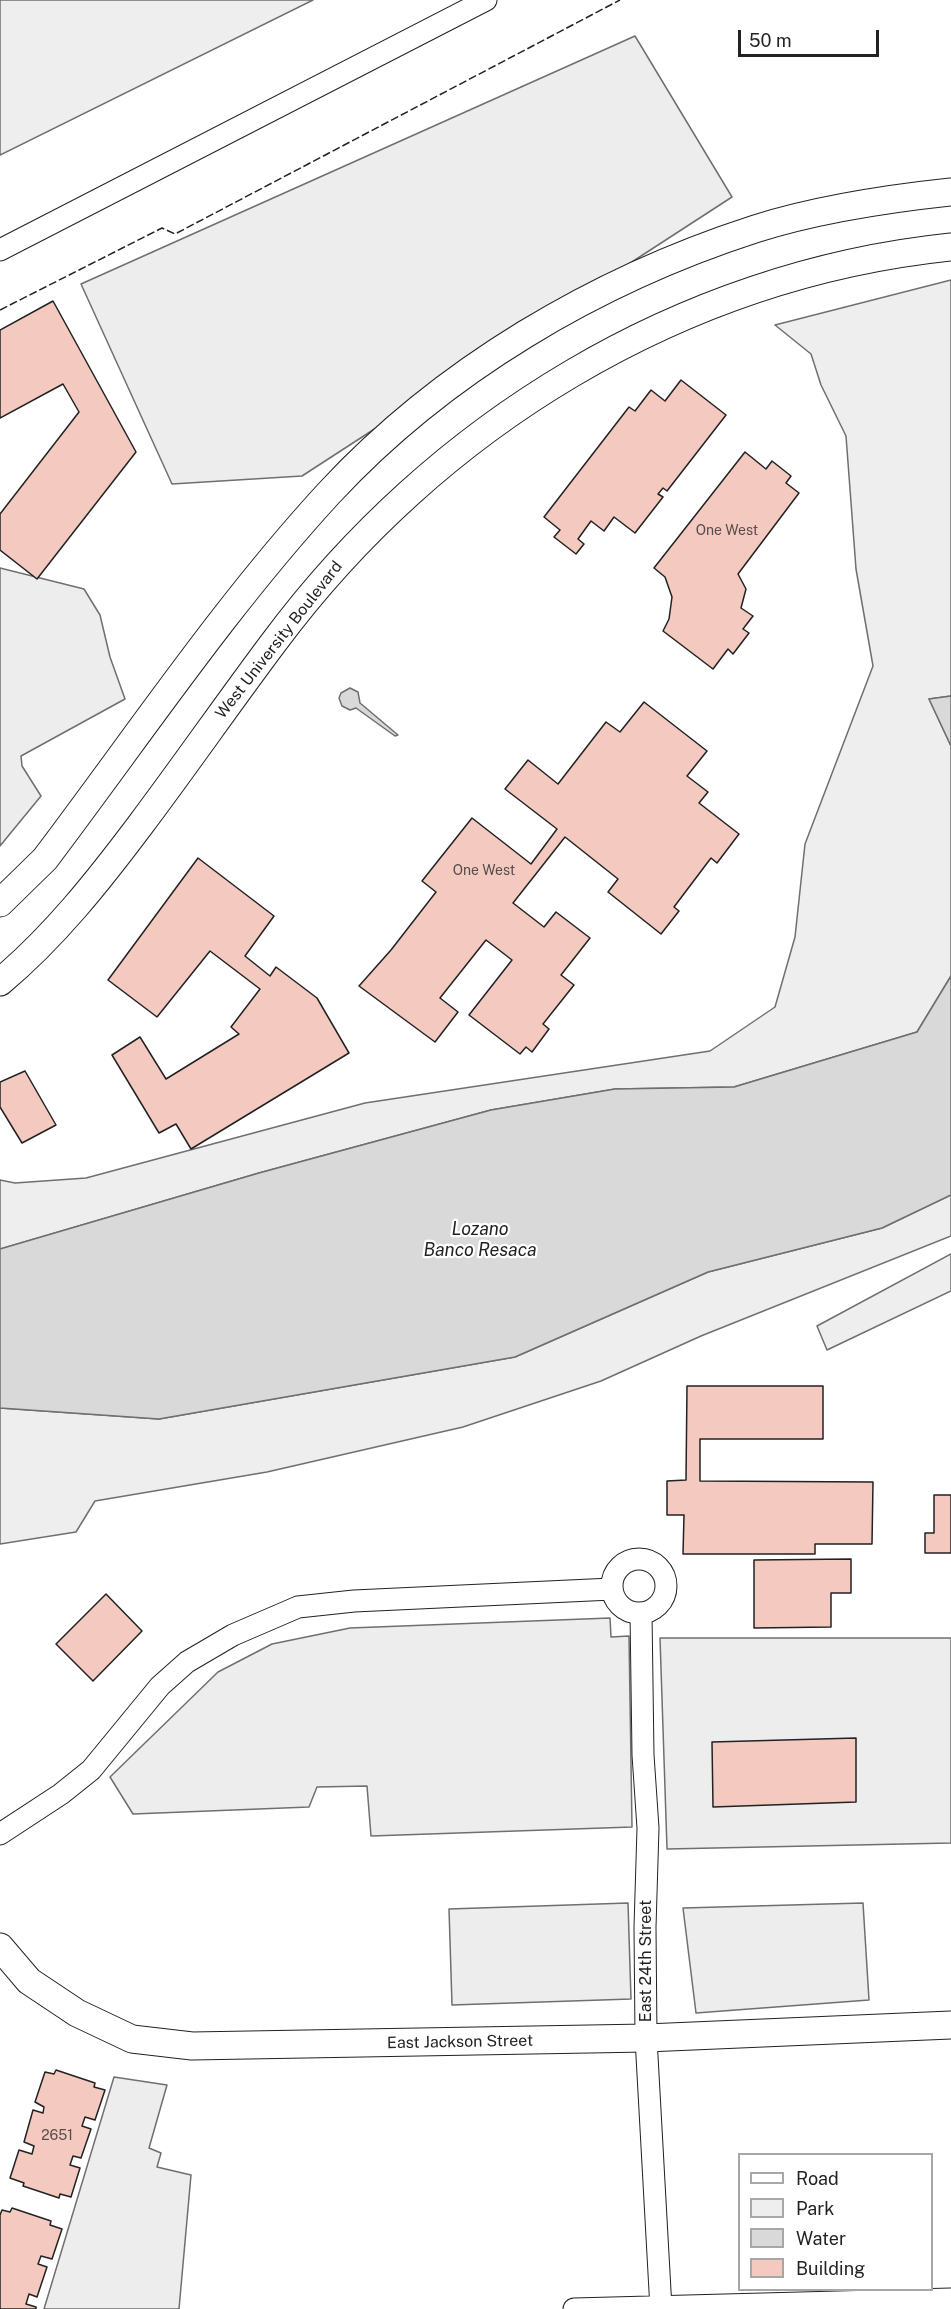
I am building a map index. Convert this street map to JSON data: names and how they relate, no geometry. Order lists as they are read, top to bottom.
{
  "streets": {
    "main road": ["West University Boulevard", "East Jackson Street"],
    "street": ["East 24th Street"]
  },
  "crossings": [
    ["East 24th Street", "East Jackson Street"]
  ],
  "water": ["Lozano Banco Resaca"],
  "house_numbers": ["One West", "One West", "2651"],
  "legend": [
    "Road",
    "Park",
    "Water",
    "Building"
  ],
  "scale_bar": "50 m"
}
